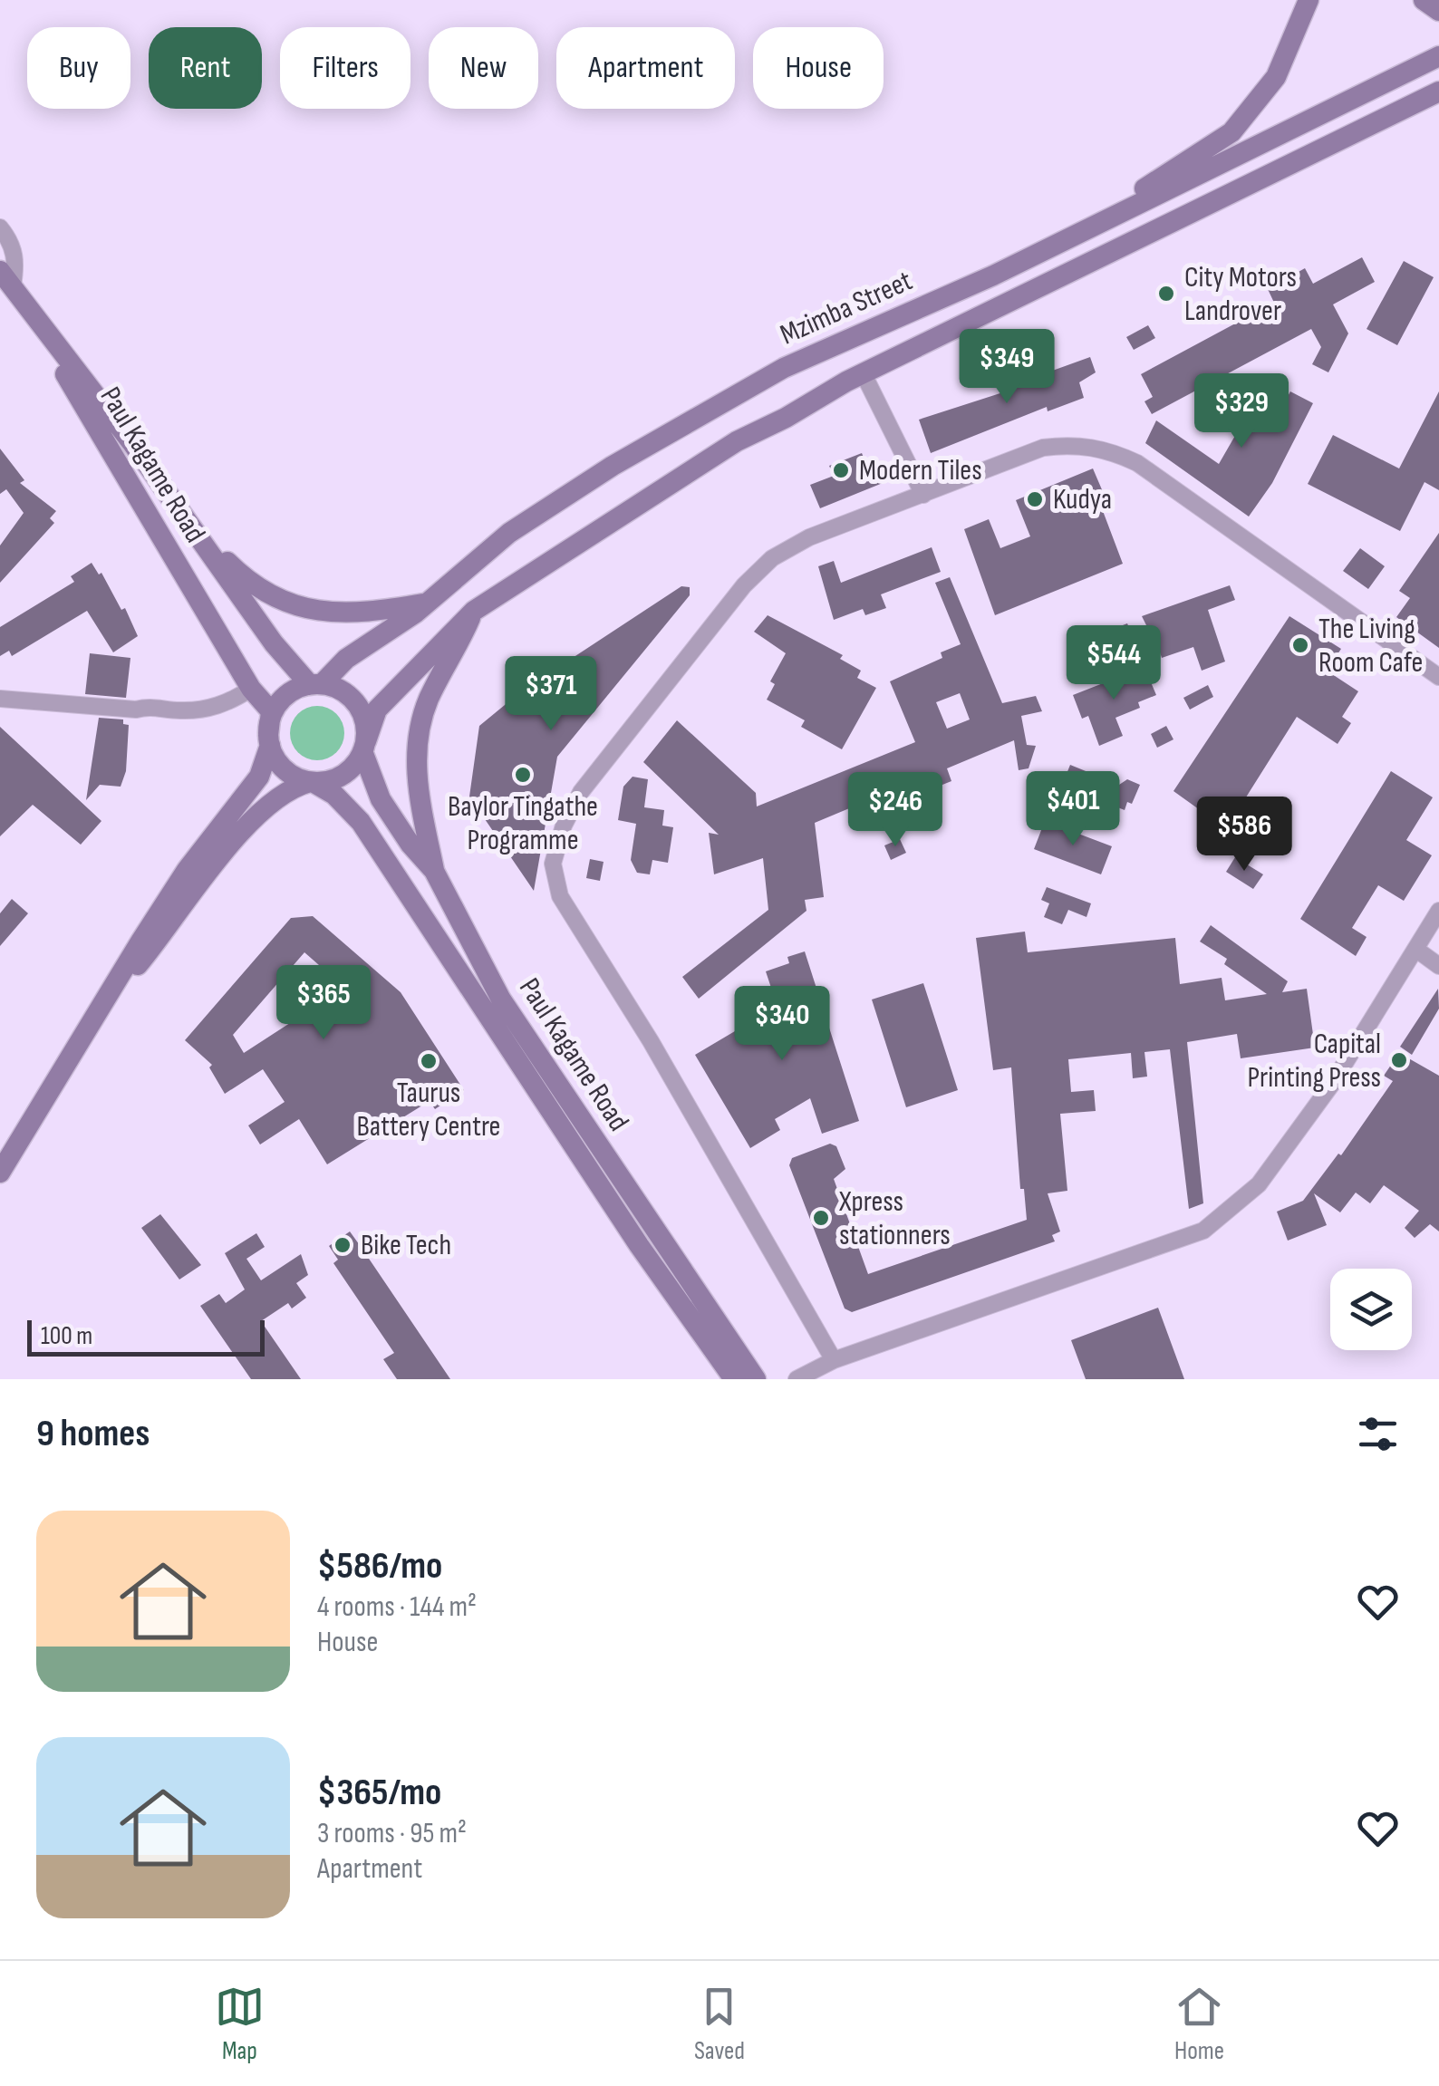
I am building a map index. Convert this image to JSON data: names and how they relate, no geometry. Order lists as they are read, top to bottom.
{
  "streets": {
    "main road": ["Mzimba Street", "Paul Kagame Road"]
  },
  "crossings": [
    ["Mzimba Street", "Paul Kagame Road"]
  ],
  "places": [
    "City Motors Landrover",
    "Modern Tiles",
    "Kudya",
    "The Living Room Cafe",
    "Baylor Tingathe Programme",
    "Capital Printing Press",
    "Taurus Battery Centre",
    "Xpress stationners",
    "Bike Tech"
  ],
  "scale_bar": "100 m",
  "page": {
    "chip": [
      "Buy",
      "Rent",
      "Filters",
      "New",
      "Apartment",
      "House"
    ],
    "price": [
      "$349",
      "$329",
      "$544",
      "$371",
      "$401",
      "$246",
      "$586",
      "$365",
      "$340"
    ],
    "scale": "100 m",
    "heading": "9 homes",
    "list": [
      {
        "name": "$586/mo",
        "note": "4 rooms · 144 m² · House"
      },
      {
        "name": "$365/mo",
        "note": "3 rooms · 95 m² · Apartment"
      }
    ],
    "tabs": ["Map", "Saved", "Home"]
  }
}
